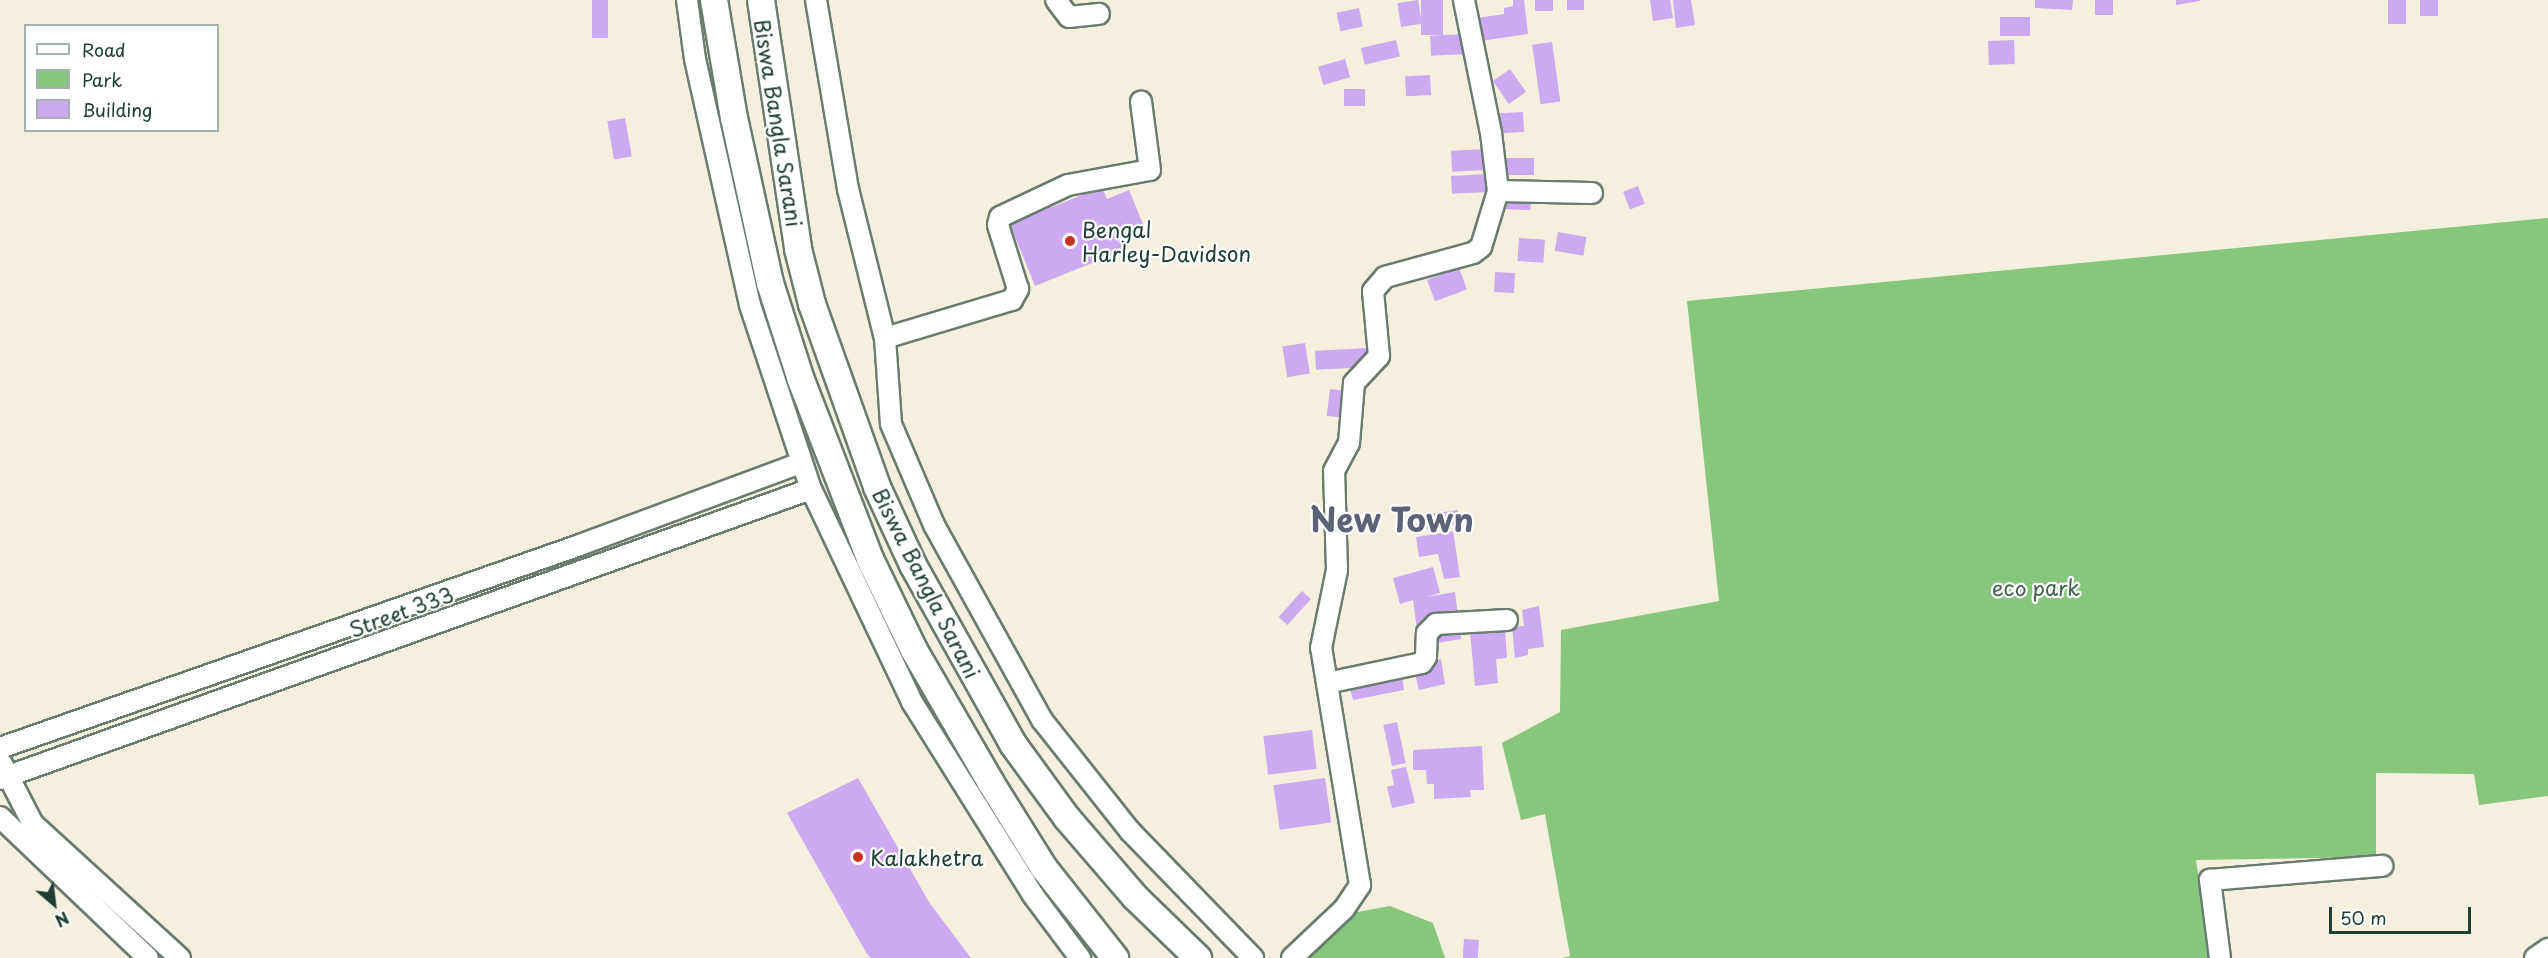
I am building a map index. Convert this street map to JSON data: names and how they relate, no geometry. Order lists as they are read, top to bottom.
{
  "streets": {
    "main road": ["Biswa Bangla Sarani"],
    "street": ["Street 333"]
  },
  "districts": ["New Town"],
  "parks": ["eco park"],
  "places": ["Bengal Harley-Davidson", "Kalakhetra"],
  "legend": ["Road", "Park", "Building"],
  "scale_bar": "50 m",
  "north": "bottom right"
}
